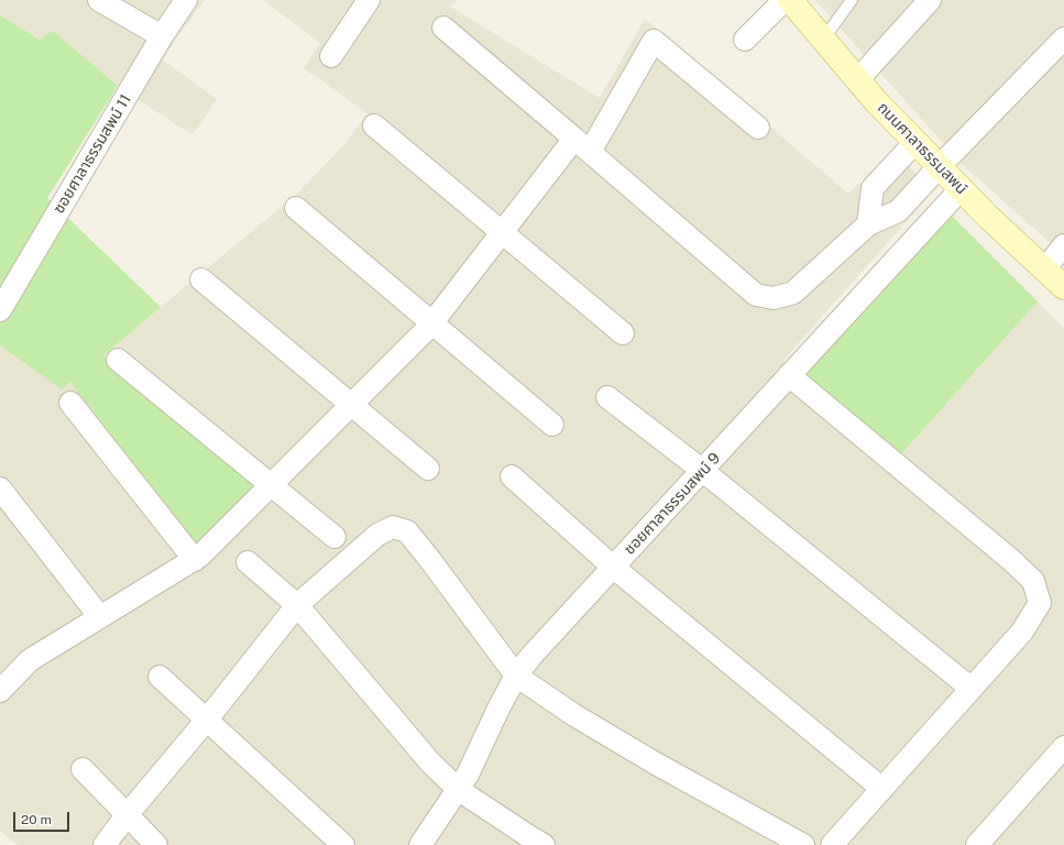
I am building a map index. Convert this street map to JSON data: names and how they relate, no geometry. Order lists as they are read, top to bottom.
{
  "streets": {
    "street": ["ถนนศาลาธรรมสพน์", "ซอยศาลาธรรมสพน์ 11", "ซอยศาลาธรรมสพน์ 9"]
  },
  "crossings": [
    ["ถนนศาลาธรรมสพน์", "ซอยศาลาธรรมสพน์ 9"]
  ],
  "scale_bar": "20 m"
}
